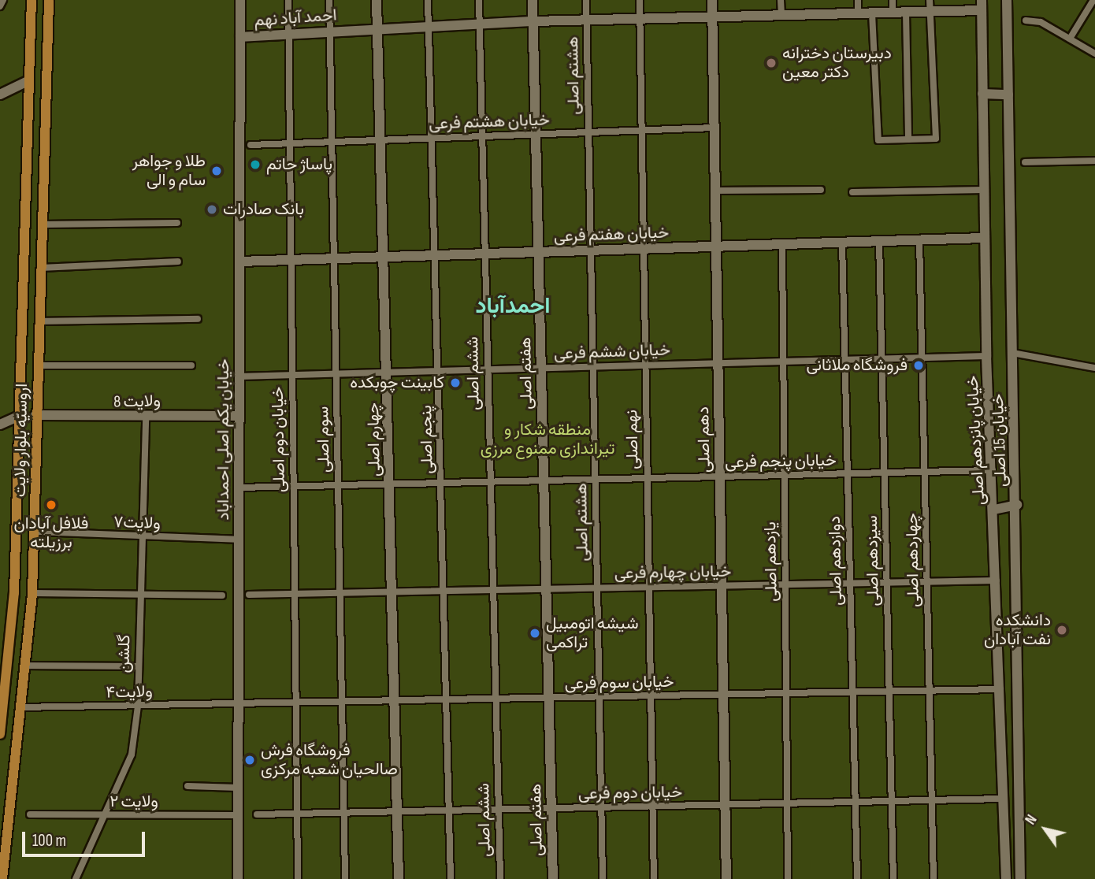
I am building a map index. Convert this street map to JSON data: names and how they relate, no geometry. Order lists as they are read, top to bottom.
{
  "streets": {
    "main road": ["اروسیّه بلوار ولایت"],
    "street": [
      "احمد آباد نهم",
      "هشتم اصلی",
      "خیابان هشتم فرعی",
      "خیابان هفتم فرعی",
      "خیابان ششم فرعی",
      "ششم اصلی",
      "هفتم اصلی",
      "ولایت 8",
      "خیابان یکم اصلی احمداباد",
      "خیابان دوم اصلی",
      "سوم اصلی",
      "چهارم اصلی",
      "پنجم اصلی",
      "نهم اصلی",
      "دهم اصلی",
      "خیابان پانزدهم اصلی",
      "خیابان 15 اصلی",
      "خیابان پنجم فرعی",
      "ولایت۷",
      "چهاردهم اصلی",
      "دوازدهم اصلی",
      "سیزدهم اصلی",
      "یازدهم اصلی",
      "خیابان چهارم فرعی",
      "گلشن",
      "خیابان سوم فرعی",
      "ولایت۴",
      "خیابان دوم فرعی",
      "ولایت ۲"
    ]
  },
  "crossings": [
    ["احمد آباد نهم", "هشتم اصلی"],
    ["احمد آباد نهم", "ششم اصلی"],
    ["احمد آباد نهم", "هفتم اصلی"],
    ["احمد آباد نهم", "خیابان یکم اصلی احمداباد"],
    ["احمد آباد نهم", "خیابان دوم اصلی"],
    ["احمد آباد نهم", "سوم اصلی"],
    ["احمد آباد نهم", "چهارم اصلی"],
    ["احمد آباد نهم", "پنجم اصلی"],
    ["احمد آباد نهم", "نهم اصلی"],
    ["احمد آباد نهم", "دهم اصلی"],
    ["احمد آباد نهم", "خیابان پانزدهم اصلی"],
    ["هشتم اصلی", "خیابان هشتم فرعی"],
    ["هشتم اصلی", "خیابان هفتم فرعی"],
    ["هشتم اصلی", "خیابان ششم فرعی"],
    ["هشتم اصلی", "خیابان پنجم فرعی"],
    ["هشتم اصلی", "خیابان چهارم فرعی"],
    ["هشتم اصلی", "خیابان سوم فرعی"],
    ["هشتم اصلی", "خیابان دوم فرعی"],
    ["خیابان هشتم فرعی", "ششم اصلی"],
    ["خیابان هشتم فرعی", "هفتم اصلی"],
    ["خیابان هشتم فرعی", "خیابان دوم اصلی"],
    ["خیابان هشتم فرعی", "سوم اصلی"],
    ["خیابان هشتم فرعی", "چهارم اصلی"],
    ["خیابان هشتم فرعی", "پنجم اصلی"],
    ["خیابان هشتم فرعی", "نهم اصلی"],
    ["خیابان هشتم فرعی", "دهم اصلی"],
    ["خیابان هفتم فرعی", "ششم اصلی"],
    ["خیابان هفتم فرعی", "هفتم اصلی"],
    ["خیابان هفتم فرعی", "خیابان یکم اصلی احمداباد"],
    ["خیابان هفتم فرعی", "خیابان دوم اصلی"],
    ["خیابان هفتم فرعی", "سوم اصلی"],
    ["خیابان هفتم فرعی", "چهارم اصلی"],
    ["خیابان هفتم فرعی", "پنجم اصلی"],
    ["خیابان هفتم فرعی", "نهم اصلی"],
    ["خیابان هفتم فرعی", "دهم اصلی"],
    ["خیابان هفتم فرعی", "خیابان پانزدهم اصلی"],
    ["خیابان هفتم فرعی", "چهاردهم اصلی"],
    ["خیابان هفتم فرعی", "دوازدهم اصلی"],
    ["خیابان هفتم فرعی", "سیزدهم اصلی"],
    ["خیابان هفتم فرعی", "یازدهم اصلی"],
    ["خیابان ششم فرعی", "ششم اصلی"],
    ["خیابان ششم فرعی", "هفتم اصلی"],
    ["خیابان ششم فرعی", "خیابان یکم اصلی احمداباد"],
    ["خیابان ششم فرعی", "خیابان دوم اصلی"],
    ["خیابان ششم فرعی", "سوم اصلی"],
    ["خیابان ششم فرعی", "چهارم اصلی"],
    ["خیابان ششم فرعی", "پنجم اصلی"],
    ["خیابان ششم فرعی", "نهم اصلی"],
    ["خیابان ششم فرعی", "دهم اصلی"],
    ["خیابان ششم فرعی", "خیابان پانزدهم اصلی"],
    ["خیابان ششم فرعی", "چهاردهم اصلی"],
    ["خیابان ششم فرعی", "دوازدهم اصلی"],
    ["خیابان ششم فرعی", "سیزدهم اصلی"],
    ["خیابان ششم فرعی", "یازدهم اصلی"],
    ["ششم اصلی", "خیابان پنجم فرعی"],
    ["ششم اصلی", "خیابان چهارم فرعی"],
    ["ششم اصلی", "خیابان سوم فرعی"],
    ["ششم اصلی", "خیابان دوم فرعی"],
    ["هفتم اصلی", "خیابان پنجم فرعی"],
    ["هفتم اصلی", "خیابان چهارم فرعی"],
    ["هفتم اصلی", "خیابان سوم فرعی"],
    ["هفتم اصلی", "خیابان دوم فرعی"],
    ["ولایت 8", "خیابان یکم اصلی احمداباد"],
    ["ولایت 8", "اروسیّه بلوار ولایت"],
    ["ولایت 8", "گلشن"],
    ["خیابان یکم اصلی احمداباد", "خیابان پنجم فرعی"],
    ["خیابان یکم اصلی احمداباد", "ولایت۷"],
    ["خیابان یکم اصلی احمداباد", "خیابان سوم فرعی"],
    ["خیابان یکم اصلی احمداباد", "ولایت۴"],
    ["خیابان یکم اصلی احمداباد", "ولایت ۲"],
    ["خیابان دوم اصلی", "خیابان پنجم فرعی"],
    ["خیابان دوم اصلی", "خیابان چهارم فرعی"],
    ["خیابان دوم اصلی", "خیابان سوم فرعی"],
    ["خیابان دوم اصلی", "خیابان دوم فرعی"],
    ["سوم اصلی", "خیابان پنجم فرعی"],
    ["سوم اصلی", "خیابان چهارم فرعی"],
    ["سوم اصلی", "خیابان سوم فرعی"],
    ["سوم اصلی", "خیابان دوم فرعی"],
    ["چهارم اصلی", "خیابان پنجم فرعی"],
    ["چهارم اصلی", "خیابان چهارم فرعی"],
    ["چهارم اصلی", "خیابان سوم فرعی"],
    ["چهارم اصلی", "خیابان دوم فرعی"],
    ["پنجم اصلی", "خیابان پنجم فرعی"],
    ["پنجم اصلی", "خیابان چهارم فرعی"],
    ["پنجم اصلی", "خیابان سوم فرعی"],
    ["پنجم اصلی", "خیابان دوم فرعی"],
    ["نهم اصلی", "خیابان پنجم فرعی"],
    ["نهم اصلی", "خیابان چهارم فرعی"],
    ["نهم اصلی", "خیابان سوم فرعی"],
    ["نهم اصلی", "خیابان دوم فرعی"],
    ["دهم اصلی", "خیابان پنجم فرعی"],
    ["دهم اصلی", "خیابان چهارم فرعی"],
    ["دهم اصلی", "خیابان سوم فرعی"],
    ["دهم اصلی", "خیابان دوم فرعی"],
    ["اروسیّه بلوار ولایت", "ولایت۷"],
    ["اروسیّه بلوار ولایت", "ولایت۴"],
    ["خیابان پانزدهم اصلی", "خیابان پنجم فرعی"],
    ["خیابان پانزدهم اصلی", "خیابان چهارم فرعی"],
    ["خیابان پانزدهم اصلی", "خیابان سوم فرعی"],
    ["خیابان پانزدهم اصلی", "خیابان دوم فرعی"],
    ["خیابان پنجم فرعی", "چهاردهم اصلی"],
    ["خیابان پنجم فرعی", "دوازدهم اصلی"],
    ["خیابان پنجم فرعی", "سیزدهم اصلی"],
    ["خیابان پنجم فرعی", "یازدهم اصلی"],
    ["ولایت۷", "گلشن"],
    ["چهاردهم اصلی", "خیابان چهارم فرعی"],
    ["چهاردهم اصلی", "خیابان سوم فرعی"],
    ["چهاردهم اصلی", "خیابان دوم فرعی"],
    ["دوازدهم اصلی", "خیابان چهارم فرعی"],
    ["دوازدهم اصلی", "خیابان سوم فرعی"],
    ["دوازدهم اصلی", "خیابان دوم فرعی"],
    ["سیزدهم اصلی", "خیابان چهارم فرعی"],
    ["سیزدهم اصلی", "خیابان سوم فرعی"],
    ["سیزدهم اصلی", "خیابان دوم فرعی"],
    ["یازدهم اصلی", "خیابان چهارم فرعی"],
    ["یازدهم اصلی", "خیابان سوم فرعی"],
    ["یازدهم اصلی", "خیابان دوم فرعی"],
    ["گلشن", "ولایت۴"],
    ["گلشن", "ولایت ۲"],
    ["خیابان سوم فرعی", "ولایت۴"]
  ],
  "districts": ["احمدآباد"],
  "parks": ["منطقه شکار و تیراندازی ممنوع مرزی"],
  "places": [
    "دبیرستان دخترانه دکتر معین",
    "پاساژ حاتم",
    "طلا و جواهر سام و الی",
    "بانک صادرات",
    "فروشگاه ملاثانی",
    "كابينت چوبكده",
    "فلافل آبادان برزیلته",
    "دانشکده نفت آبادان",
    "شیشه اتومبیل تراکمی",
    "فروشگاه فرش صالحیان شعبه مرکزی"
  ],
  "scale_bar": "100 m",
  "north": "top left"
}
